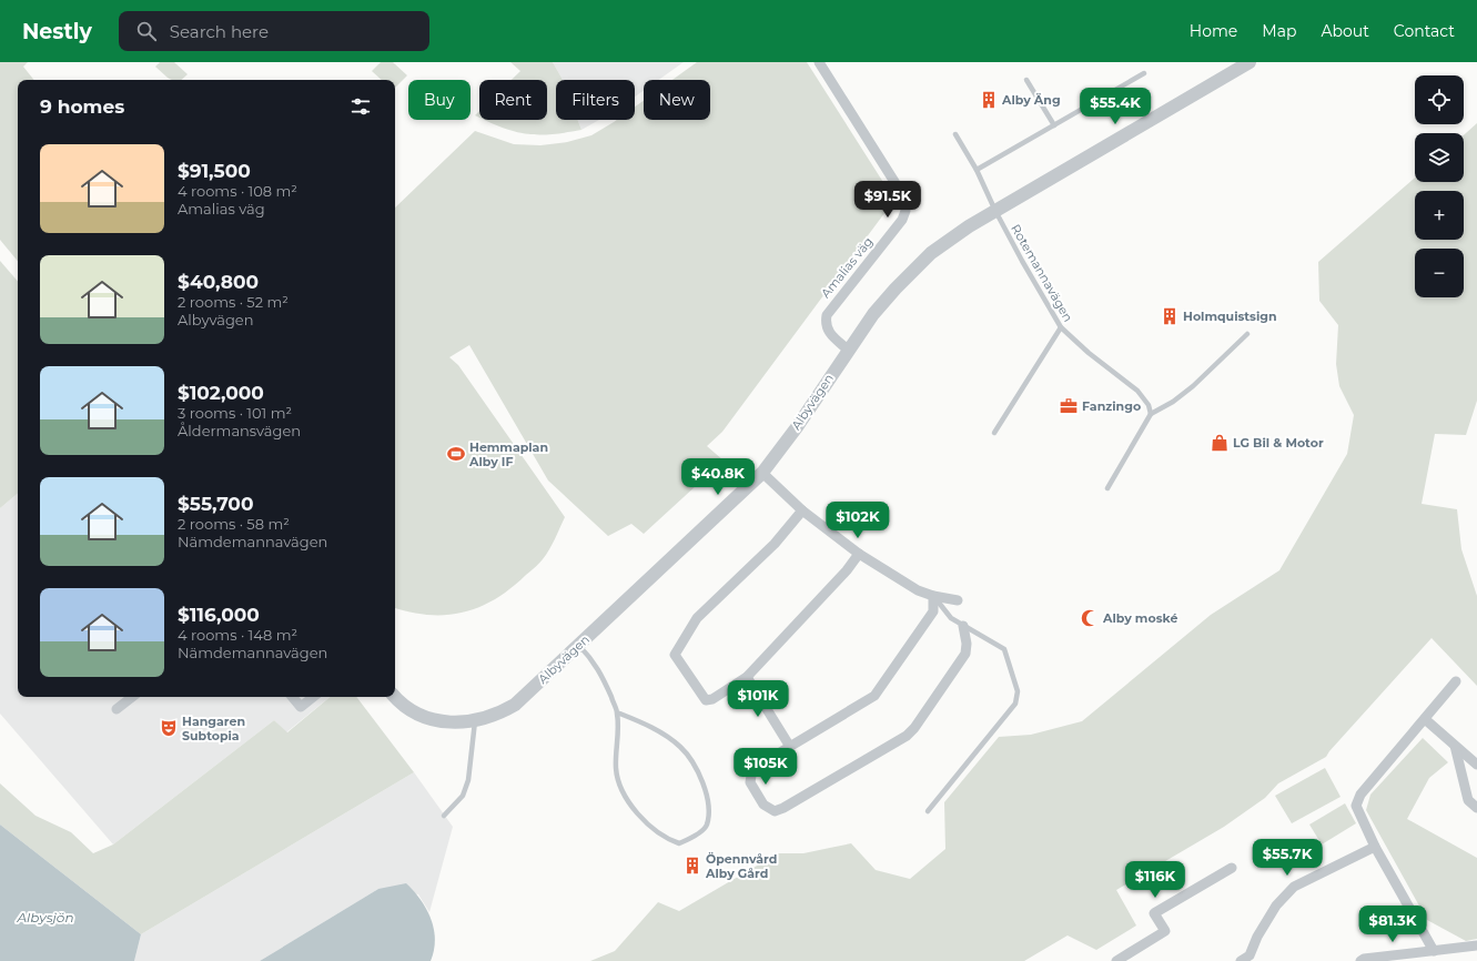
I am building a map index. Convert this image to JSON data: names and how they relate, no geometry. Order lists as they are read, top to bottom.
{
  "streets": {
    "street": ["Amalias väg", "Albyvägen"],
    "lane": ["Rotemannavägen"]
  },
  "crossings": [
    ["Amalias väg", "Albyvägen"],
    ["Rotemannavägen", "Albyvägen"]
  ],
  "water": ["Albysjön"],
  "places": {
    "building": ["Alby Äng", "Holmquistsign", "Öpennvård Alby Gård"],
    "office": ["Fanzingo"],
    "shop": ["LG Bil & Motor"],
    "sports": ["Hemmaplan Alby IF"],
    "mosque": ["Alby moské"],
    "theatre": ["Hangaren Subtopia"]
  },
  "page": {
    "header": "Nestly",
    "search": "Search here",
    "nav": [
      "Home",
      "Map",
      "About",
      "Contact"
    ],
    "map_buttons": ["+", "−"],
    "chip": [
      "Buy",
      "Rent",
      "Filters",
      "New"
    ],
    "heading": "9 homes",
    "price": [
      "$55.4K",
      "$91.5K",
      "$40.8K",
      "$102K",
      "$101K",
      "$105K",
      "$55.7K",
      "$116K",
      "$81.3K"
    ],
    "list": [
      {
        "name": "$91,500",
        "note": "4 rooms · 108 m² · Amalias väg"
      },
      {
        "name": "$40,800",
        "note": "2 rooms · 52 m² · Albyvägen"
      },
      {
        "name": "$102,000",
        "note": "3 rooms · 101 m² · Åldermansvägen"
      },
      {
        "name": "$55,700",
        "note": "2 rooms · 58 m² · Nämdemannavägen"
      },
      {
        "name": "$116,000",
        "note": "4 rooms · 148 m² · Nämdemannavägen"
      }
    ]
  }
}
